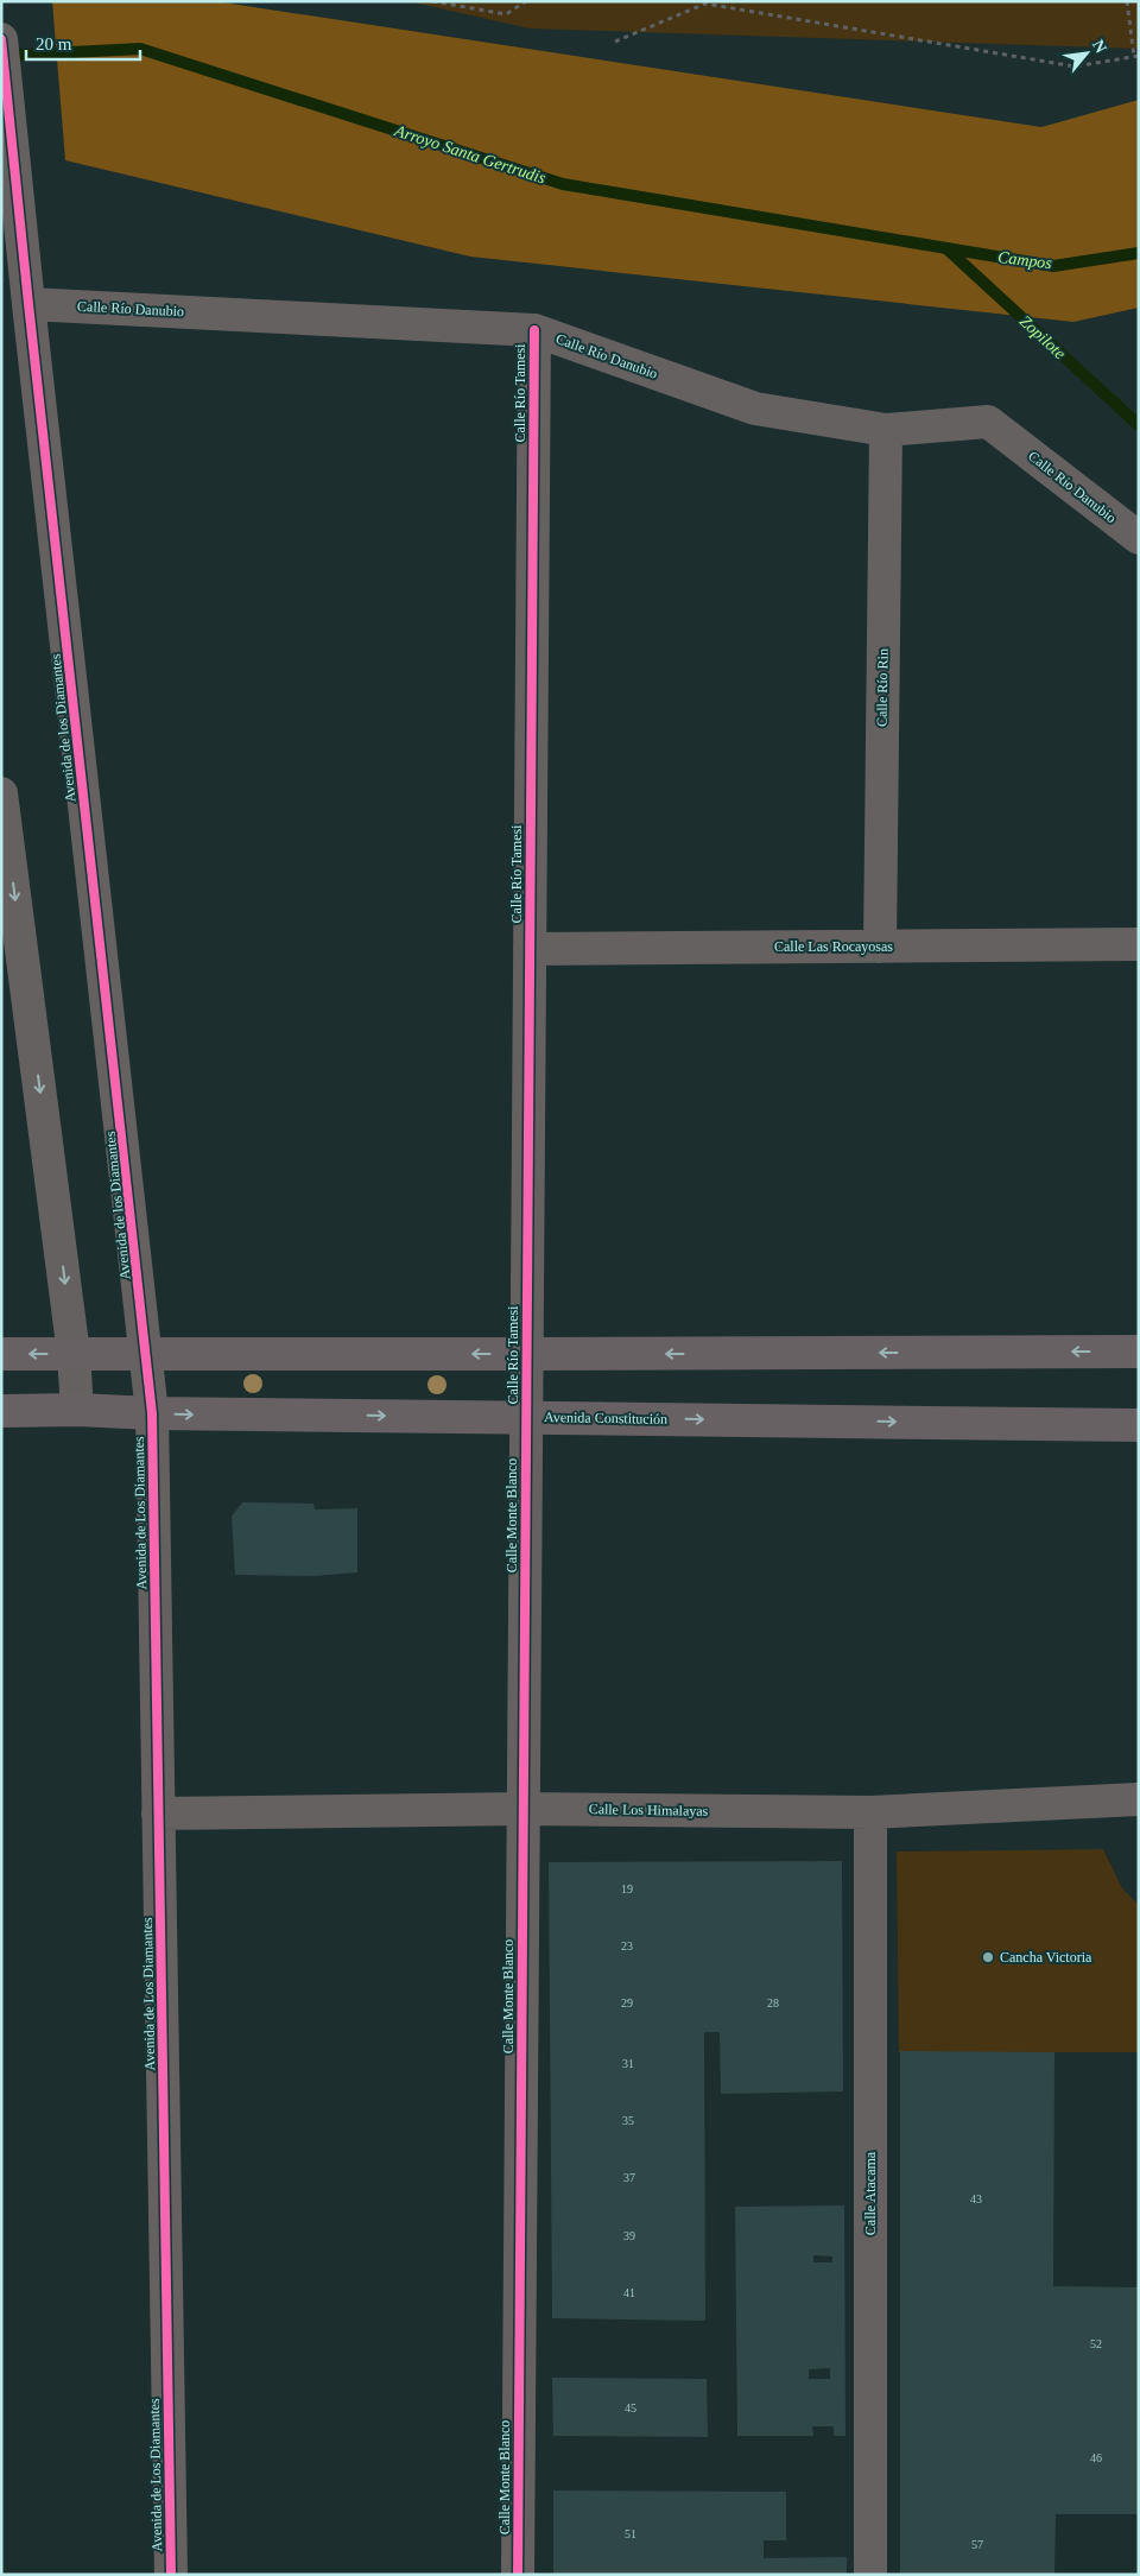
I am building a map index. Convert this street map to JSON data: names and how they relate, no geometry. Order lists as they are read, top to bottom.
{
  "streets": {
    "street": [
      "Calle Río Danubio",
      "Calle Río Tamesi",
      "Calle Río Rin",
      "Avenida de los Diamantes",
      "Calle Las Rocayosas",
      "Avenida Constitución",
      "Avenida de Los Diamantes",
      "Calle Monte Blanco",
      "Calle Los Himalayas",
      "Calle Atacama"
    ]
  },
  "crossings": [
    ["Calle Río Danubio", "Calle Río Tamesi"],
    ["Calle Río Danubio", "Calle Río Rin"],
    ["Calle Río Danubio", "Avenida de los Diamantes"],
    ["Calle Río Tamesi", "Calle Las Rocayosas"],
    ["Calle Río Tamesi", "Avenida Constitución"],
    ["Calle Río Tamesi", "Calle Monte Blanco"],
    ["Calle Río Rin", "Calle Las Rocayosas"],
    ["Avenida de los Diamantes", "Avenida Constitución"],
    ["Avenida de los Diamantes", "Avenida de Los Diamantes"],
    ["Avenida Constitución", "Avenida de Los Diamantes"],
    ["Avenida Constitución", "Calle Monte Blanco"],
    ["Avenida de Los Diamantes", "Calle Los Himalayas"],
    ["Calle Monte Blanco", "Calle Los Himalayas"],
    ["Calle Los Himalayas", "Calle Atacama"]
  ],
  "water": ["Arroyo Santa Gertrudis", "Campos", "Zopilote"],
  "places": ["Cancha Victoria"],
  "house_numbers": [
    "19",
    "23",
    "29",
    "28",
    "31",
    "35",
    "37",
    "43",
    "39",
    "41",
    "52",
    "45",
    "46",
    "51",
    "57"
  ],
  "scale_bar": "20 m",
  "north": "top right"
}
